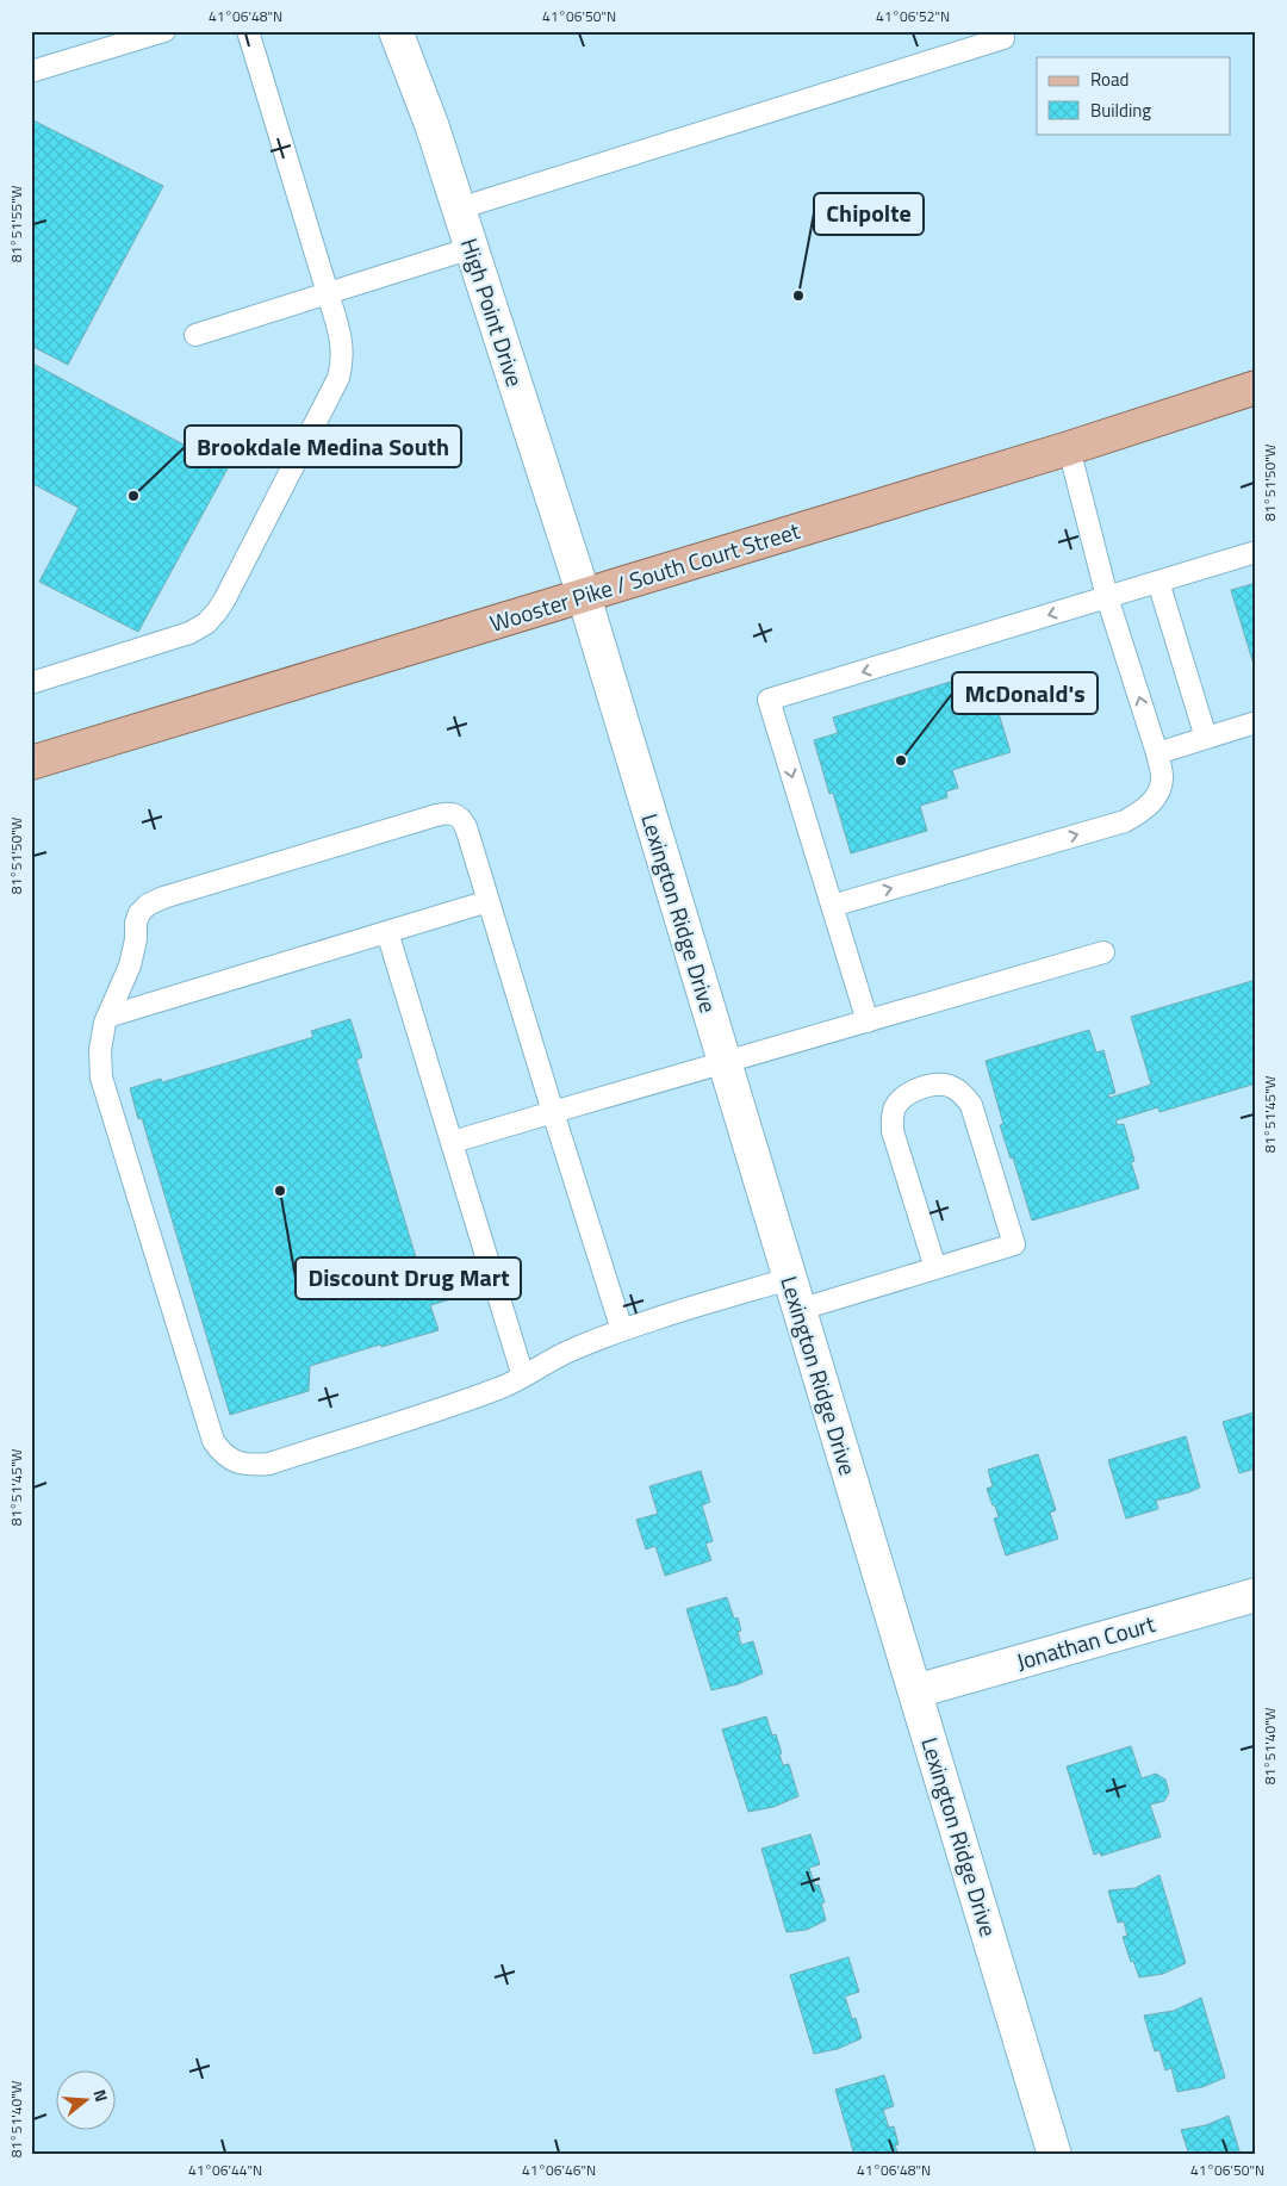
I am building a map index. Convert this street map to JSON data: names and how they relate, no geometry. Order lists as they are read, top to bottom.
{
  "streets": {
    "main road": ["Wooster Pike / South Court Street"],
    "street": ["High Point Drive", "Lexington Ridge Drive", "Jonathan Court"]
  },
  "crossings": [
    ["High Point Drive", "Wooster Pike / South Court Street"],
    ["High Point Drive", "Lexington Ridge Drive"],
    ["Wooster Pike / South Court Street", "Lexington Ridge Drive"],
    ["Lexington Ridge Drive", "Jonathan Court"]
  ],
  "places": [
    "Chipolte",
    "Brookdale Medina South",
    "McDonald's",
    "Discount Drug Mart"
  ],
  "legend": ["Road", "Building"],
  "north": "right",
  "coordinates": [
    "41°06'48\"N",
    "41°06'50\"N",
    "41°06'52\"N",
    "81°51'55\"W",
    "81°51'50\"W",
    "81°51'45\"W",
    "81°51'40\"W",
    "41°06'44\"N",
    "41°06'46\"N"
  ]
}
